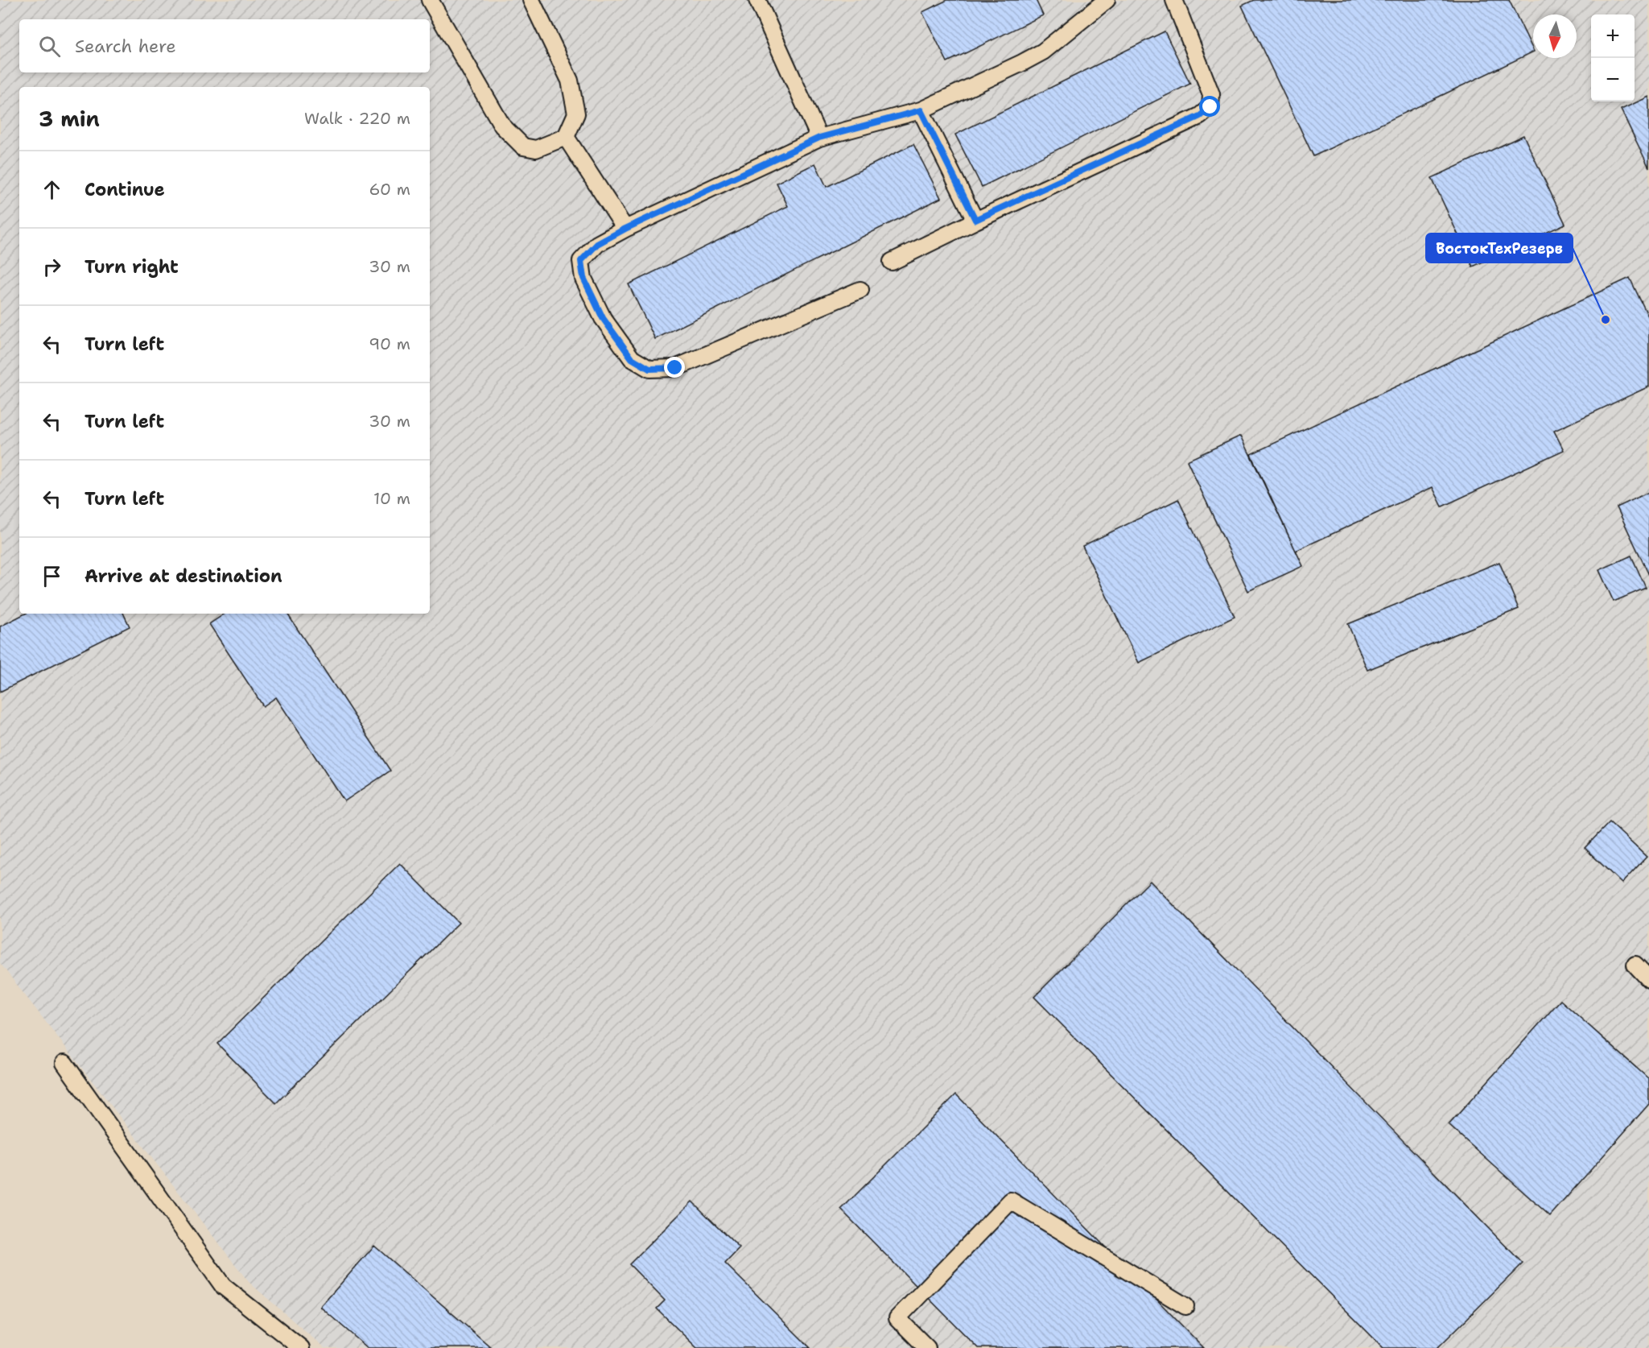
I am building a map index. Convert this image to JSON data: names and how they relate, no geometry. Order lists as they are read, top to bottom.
{
  "places": ["ВостокТехРезерв"],
  "north": "bottom",
  "page": {
    "map_buttons": ["+", "−"],
    "search": "Search here",
    "heading": ["3 min", "Walk · 220 m"],
    "list": [
      ["Continue", "60 m"],
      ["Turn right", "30 m"],
      ["Turn left", "90 m"],
      ["Turn left", "30 m"],
      ["Turn left", "10 m"],
      "Arrive at destination"
    ]
  }
}
